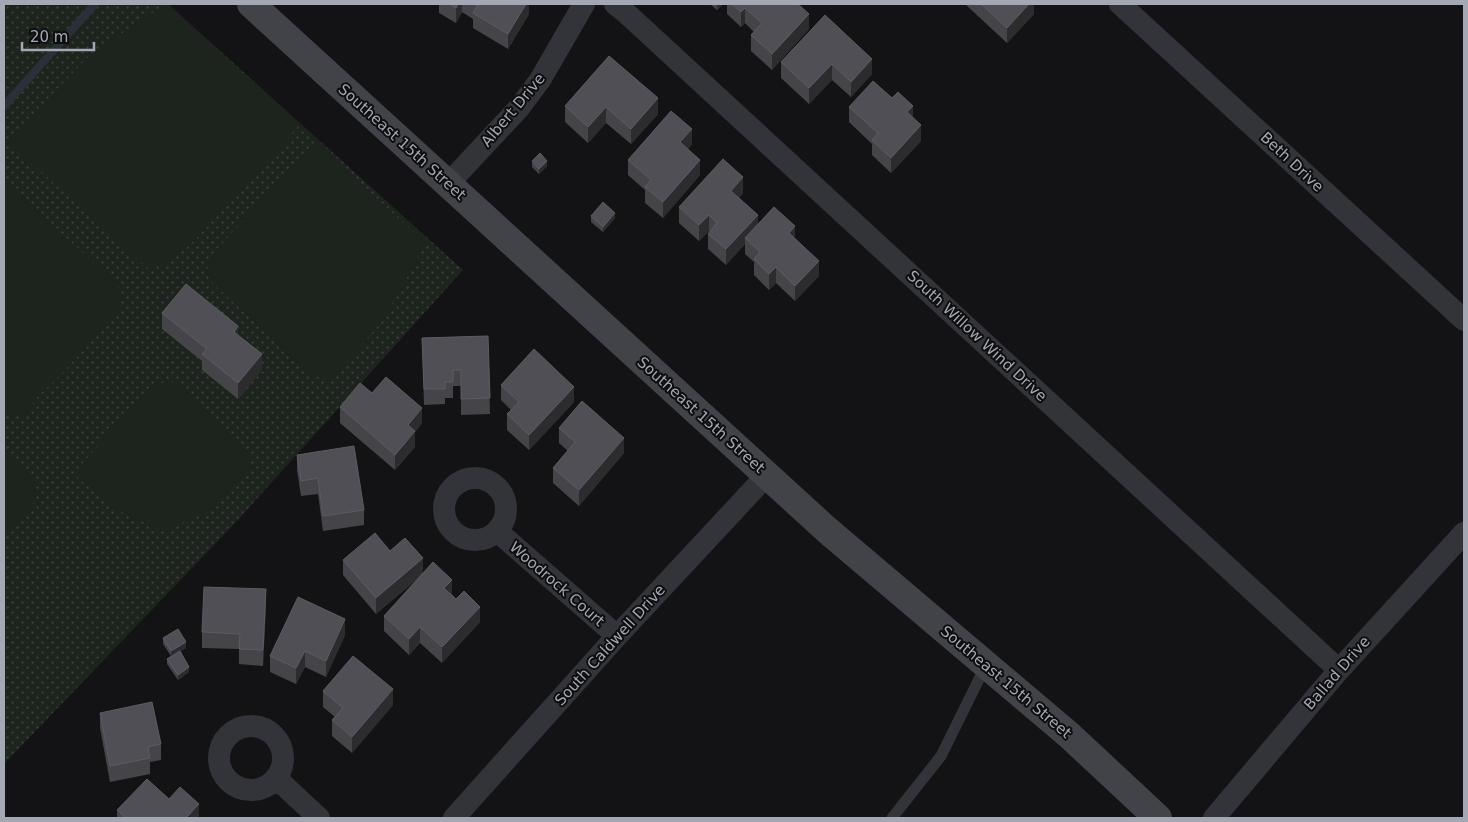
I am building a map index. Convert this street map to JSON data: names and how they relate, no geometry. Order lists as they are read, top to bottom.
{
  "streets": {
    "main road": ["Southeast 15th Street"],
    "street": [
      "Albert Drive",
      "Beth Drive",
      "South Willow Wind Drive",
      "Woodrock Court",
      "South Caldwell Drive",
      "Ballad Drive"
    ]
  },
  "crossings": [
    ["Albert Drive", "Southeast 15th Street"],
    ["Southeast 15th Street", "South Caldwell Drive"],
    ["South Willow Wind Drive", "Ballad Drive"],
    ["Woodrock Court", "South Caldwell Drive"]
  ],
  "scale_bar": "20 m"
}
